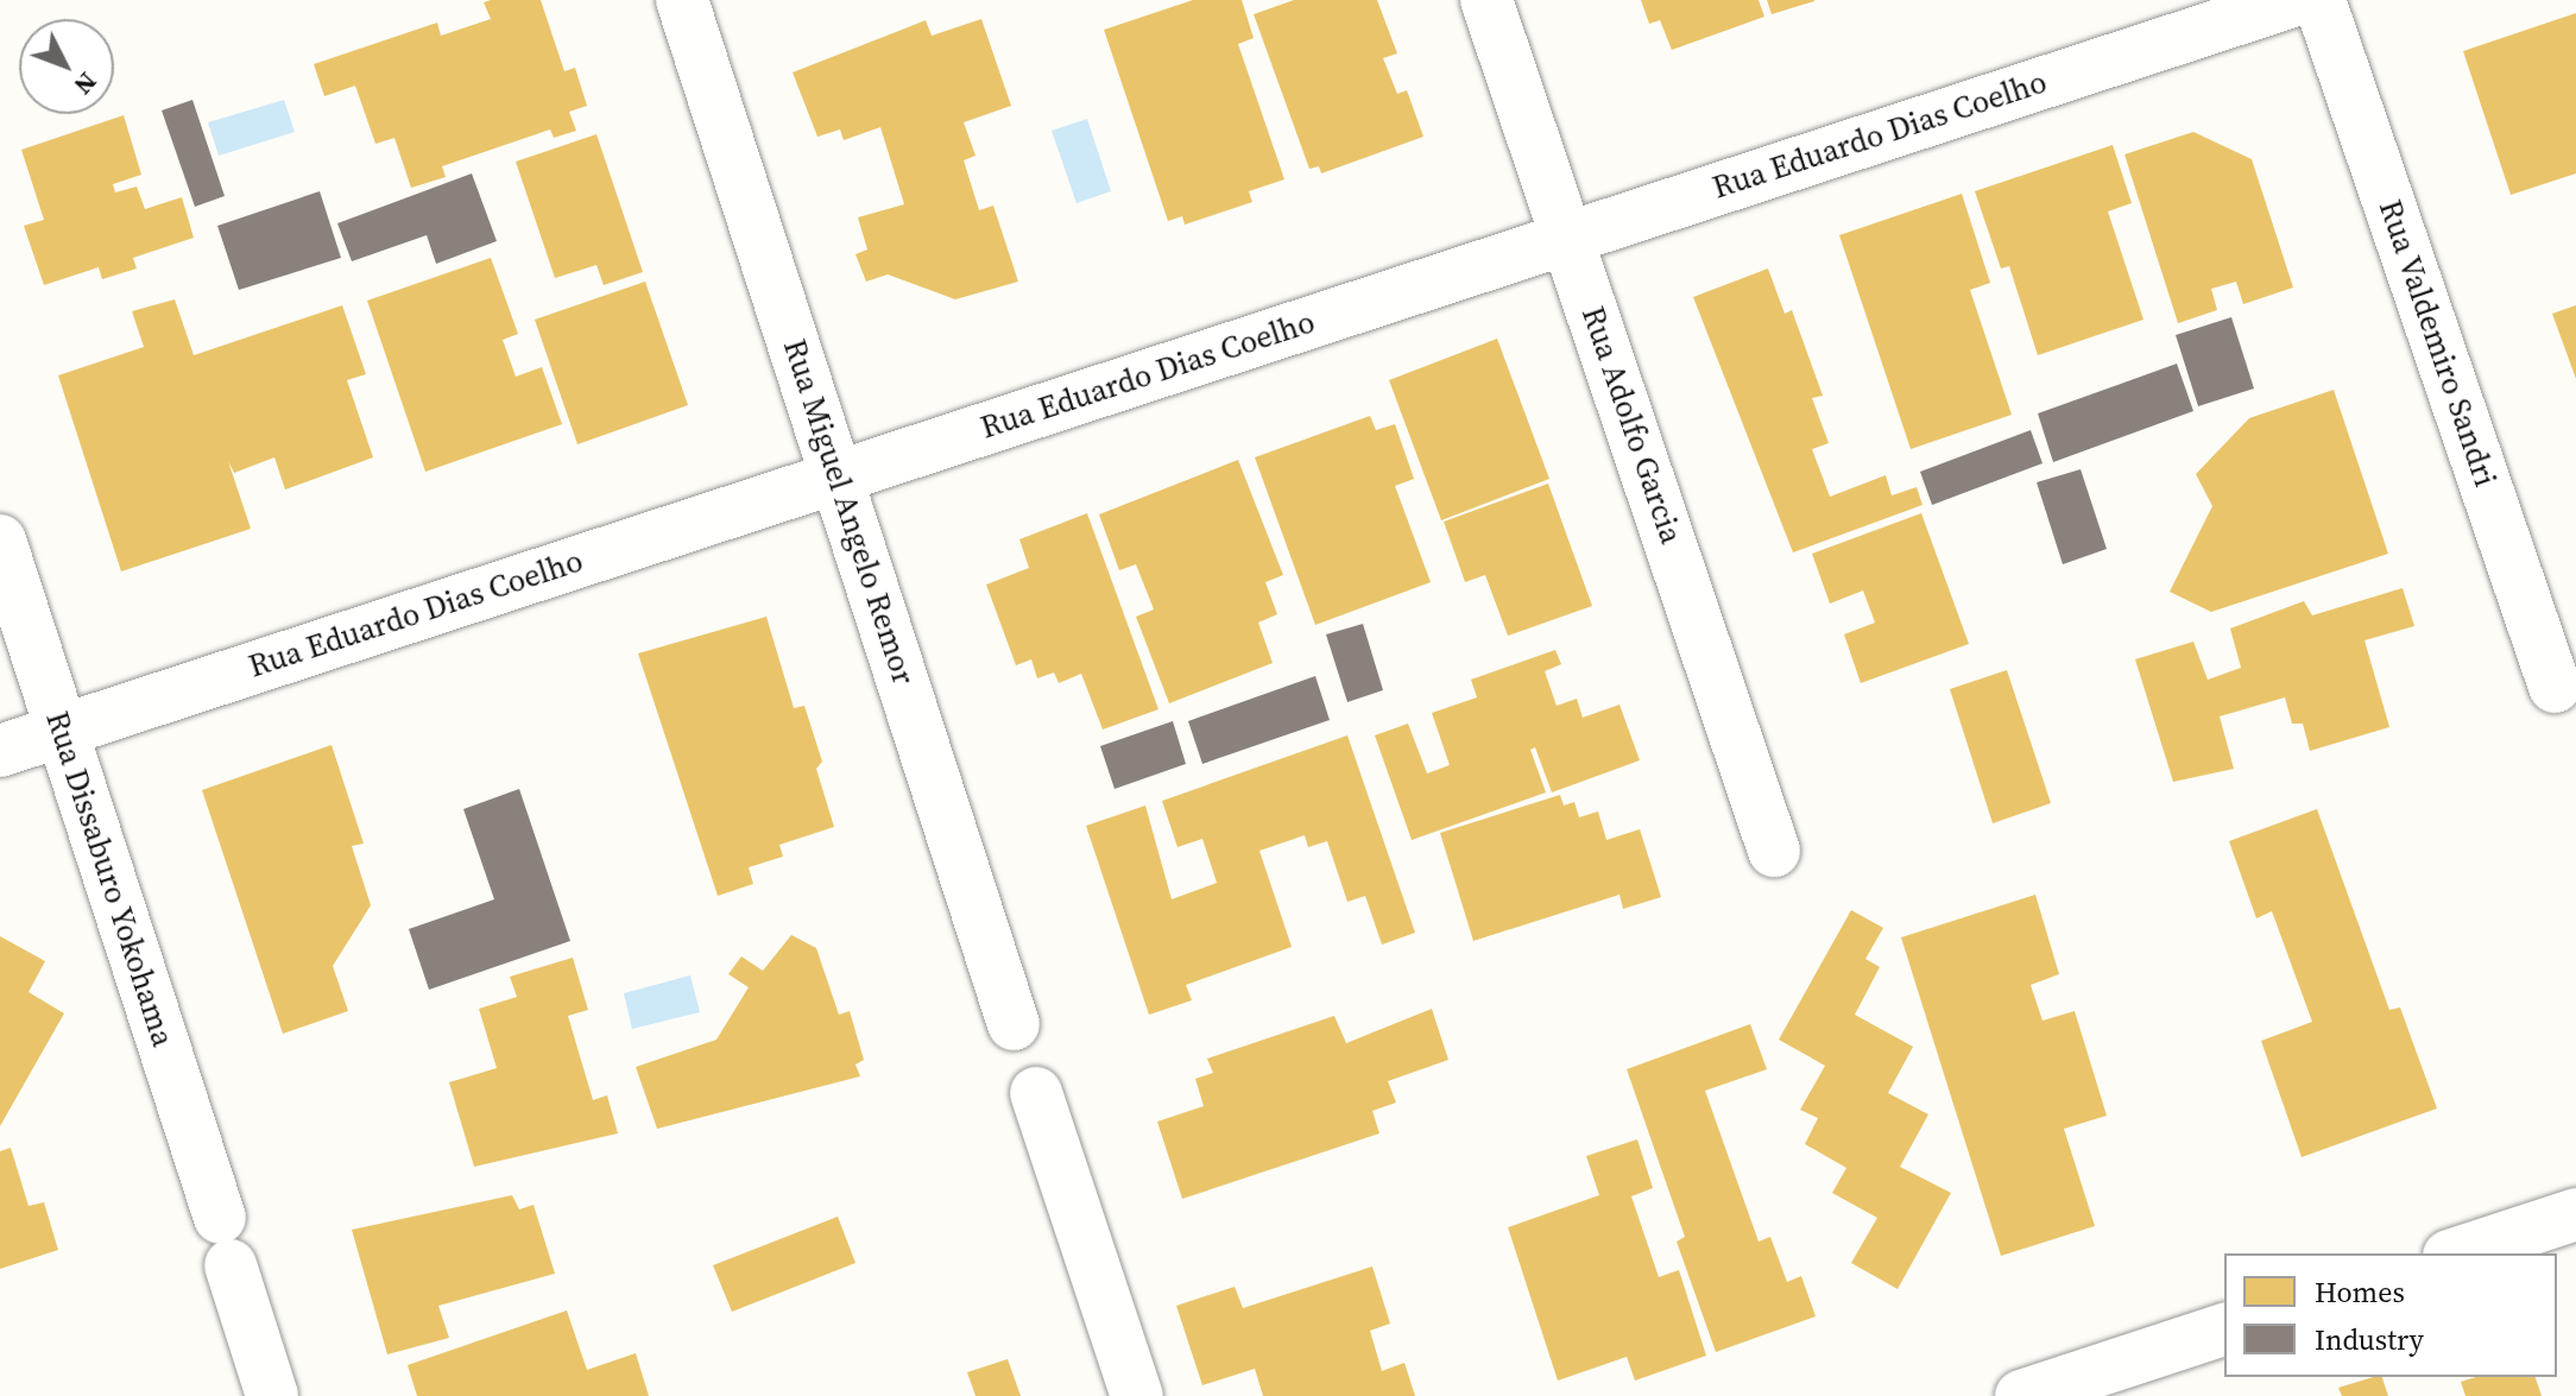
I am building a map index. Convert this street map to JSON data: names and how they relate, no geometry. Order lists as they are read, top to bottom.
{
  "streets": {
    "street": [
      "Rua Eduardo Dias Coelho",
      "Rua Valdemiro Sandri",
      "Rua Adolfo Garcia",
      "Rua Miguel Angelo Remor",
      "Rua Dissaburo Yokohama"
    ]
  },
  "crossings": [
    ["Rua Eduardo Dias Coelho", "Rua Adolfo Garcia"],
    ["Rua Eduardo Dias Coelho", "Rua Miguel Angelo Remor"],
    ["Rua Eduardo Dias Coelho", "Rua Dissaburo Yokohama"]
  ],
  "legend": ["Homes", "Industry"],
  "north": "bottom right"
}
